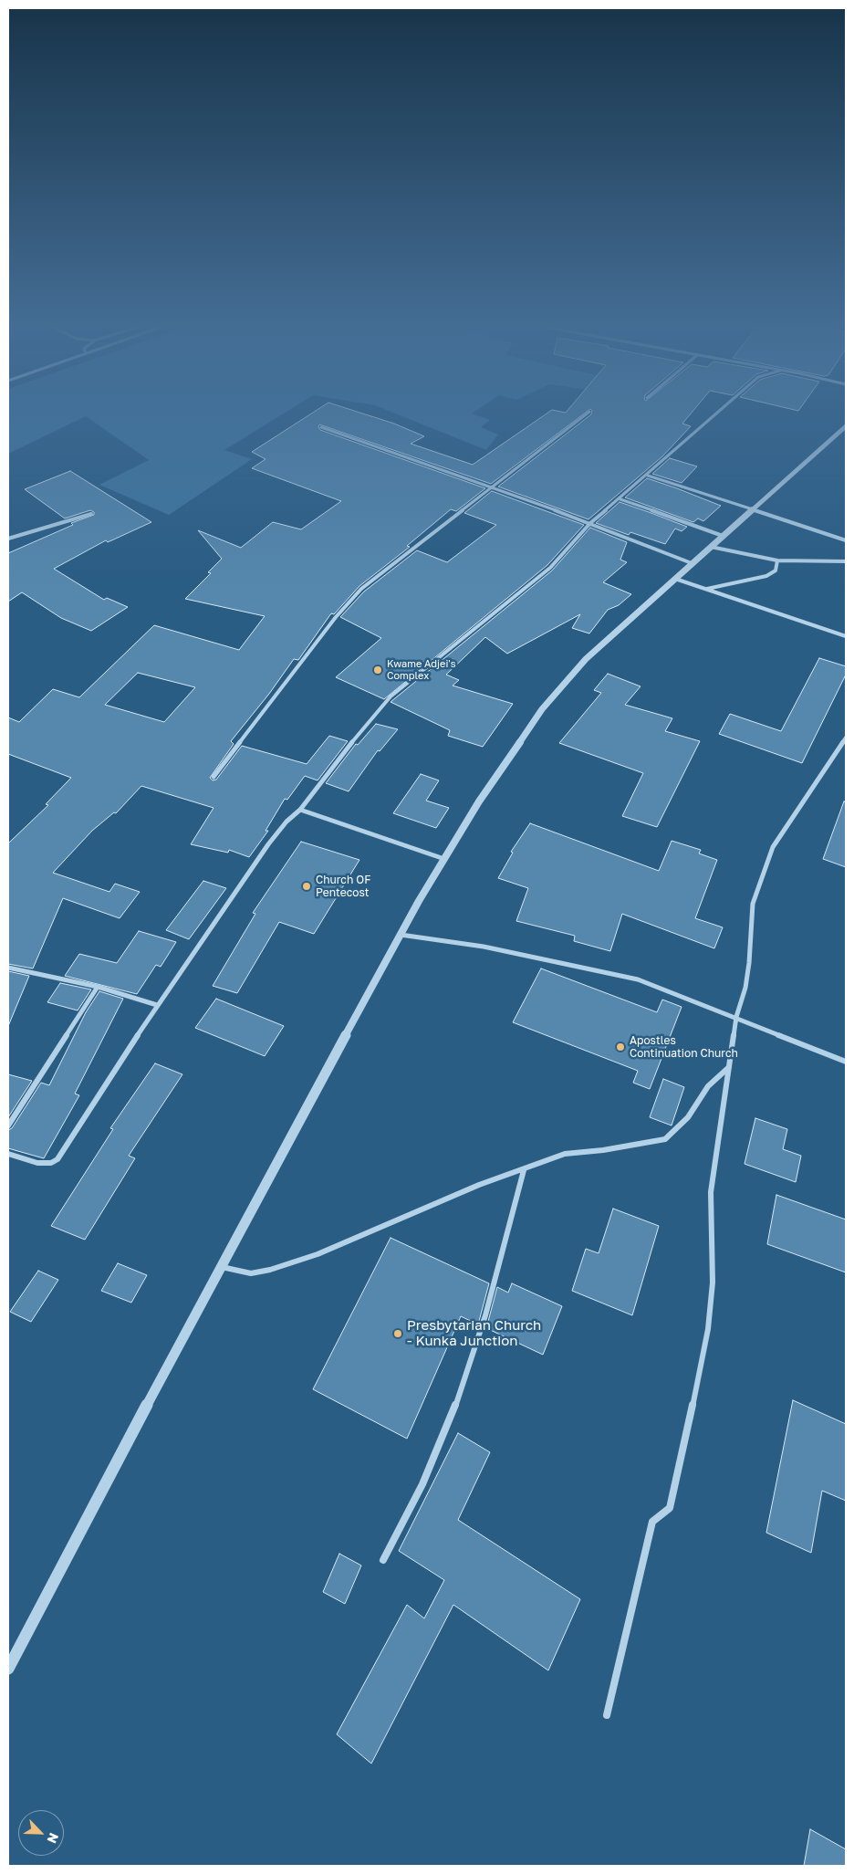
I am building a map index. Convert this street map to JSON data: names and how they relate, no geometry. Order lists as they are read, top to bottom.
{
  "places": [
    "Kwame Adjei's Complex",
    "Church OF Pentecost",
    "Apostles Continuation Church",
    "Presbytarian Church - Kunka Junction"
  ],
  "north": "bottom right"
}
